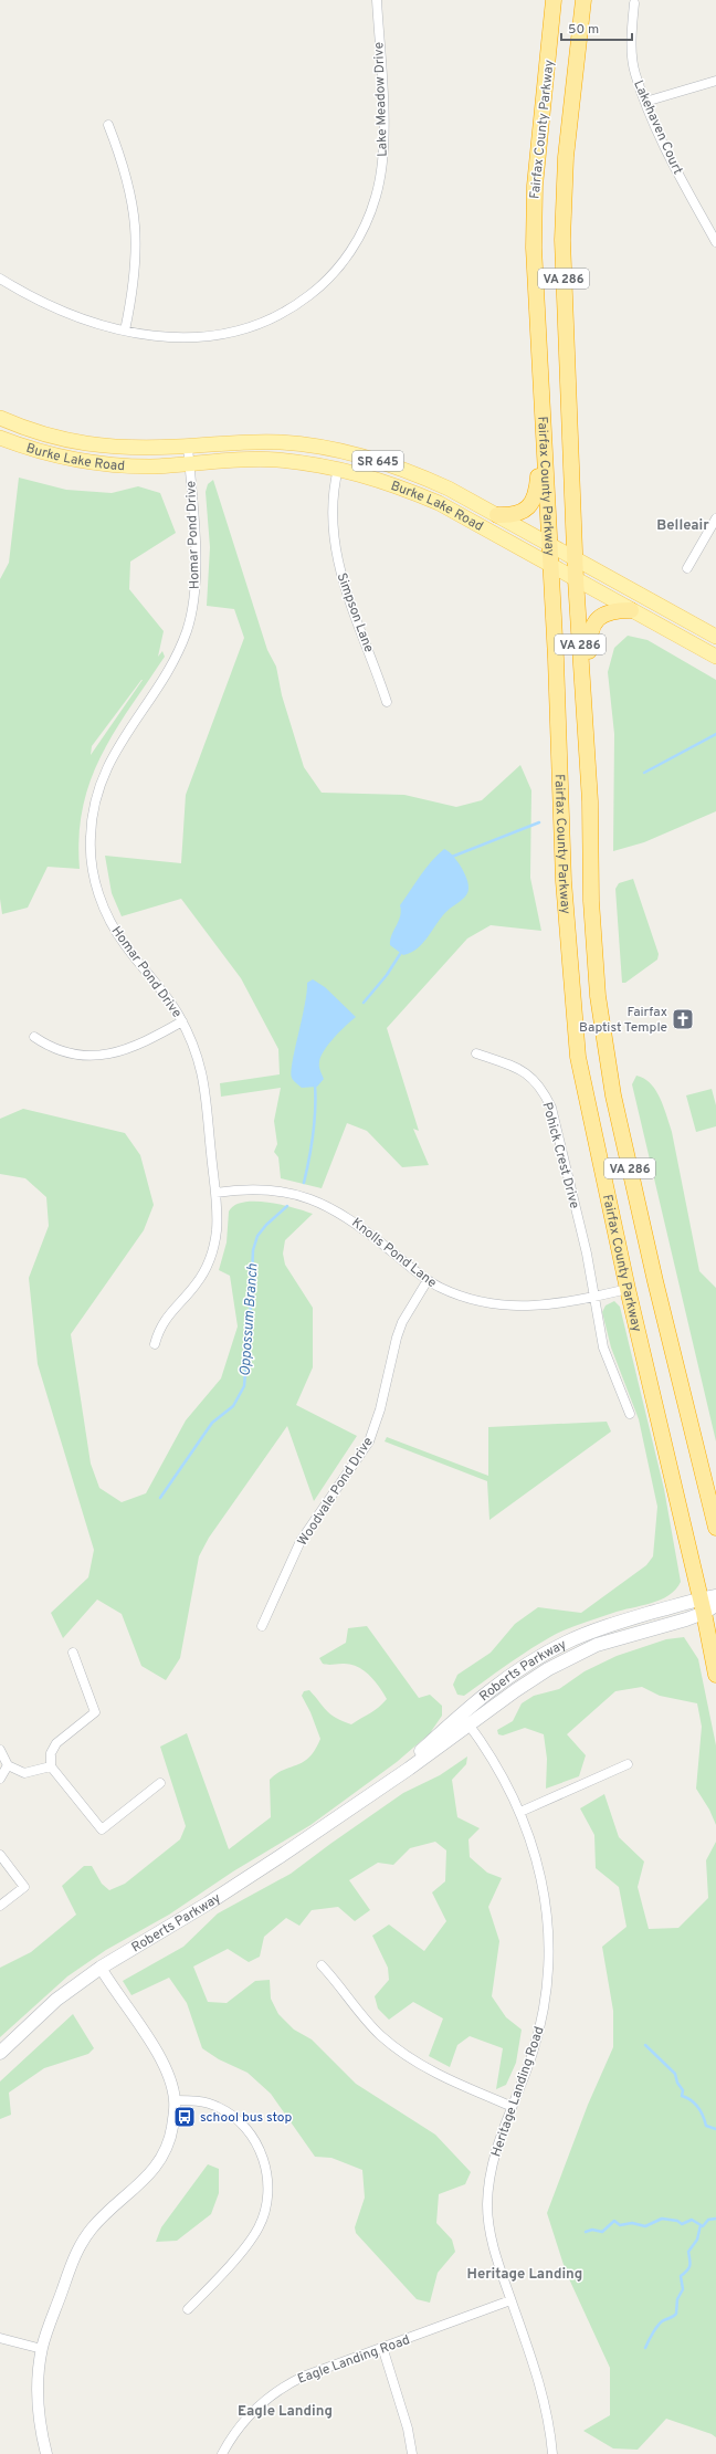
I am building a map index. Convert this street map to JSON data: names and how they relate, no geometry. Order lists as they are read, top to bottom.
{
  "streets": {
    "highway": ["Fairfax County Parkway", "VA 286"],
    "main road": ["Burke Lake Road", "SR 645", "Roberts Parkway"],
    "street": [
      "Lake Meadow Drive",
      "Lakehaven Court",
      "Homar Pond Drive",
      "Simpson Lane",
      "Pohick Crest Drive",
      "Knolls Pond Lane",
      "Woodvale Pond Drive",
      "Heritage Landing Road",
      "Eagle Landing Road"
    ]
  },
  "crossings": [
    ["Fairfax County Parkway", "Burke Lake Road"],
    ["Fairfax County Parkway", "Knolls Pond Lane"],
    ["Fairfax County Parkway", "Roberts Parkway"],
    ["Burke Lake Road", "Homar Pond Drive"],
    ["Burke Lake Road", "Simpson Lane"],
    ["Homar Pond Drive", "Knolls Pond Lane"],
    ["Pohick Crest Drive", "Knolls Pond Lane"],
    ["Knolls Pond Lane", "Woodvale Pond Drive"],
    ["Roberts Parkway", "Heritage Landing Road"],
    ["Heritage Landing Road", "Eagle Landing Road"]
  ],
  "districts": ["Belleair", "Heritage Landing", "Eagle Landing"],
  "water": ["Oppossum Branch"],
  "places": {
    "church": ["Fairfax Baptist Temple"],
    "bus stop": ["school bus stop"]
  },
  "scale_bar": "50 m"
}
